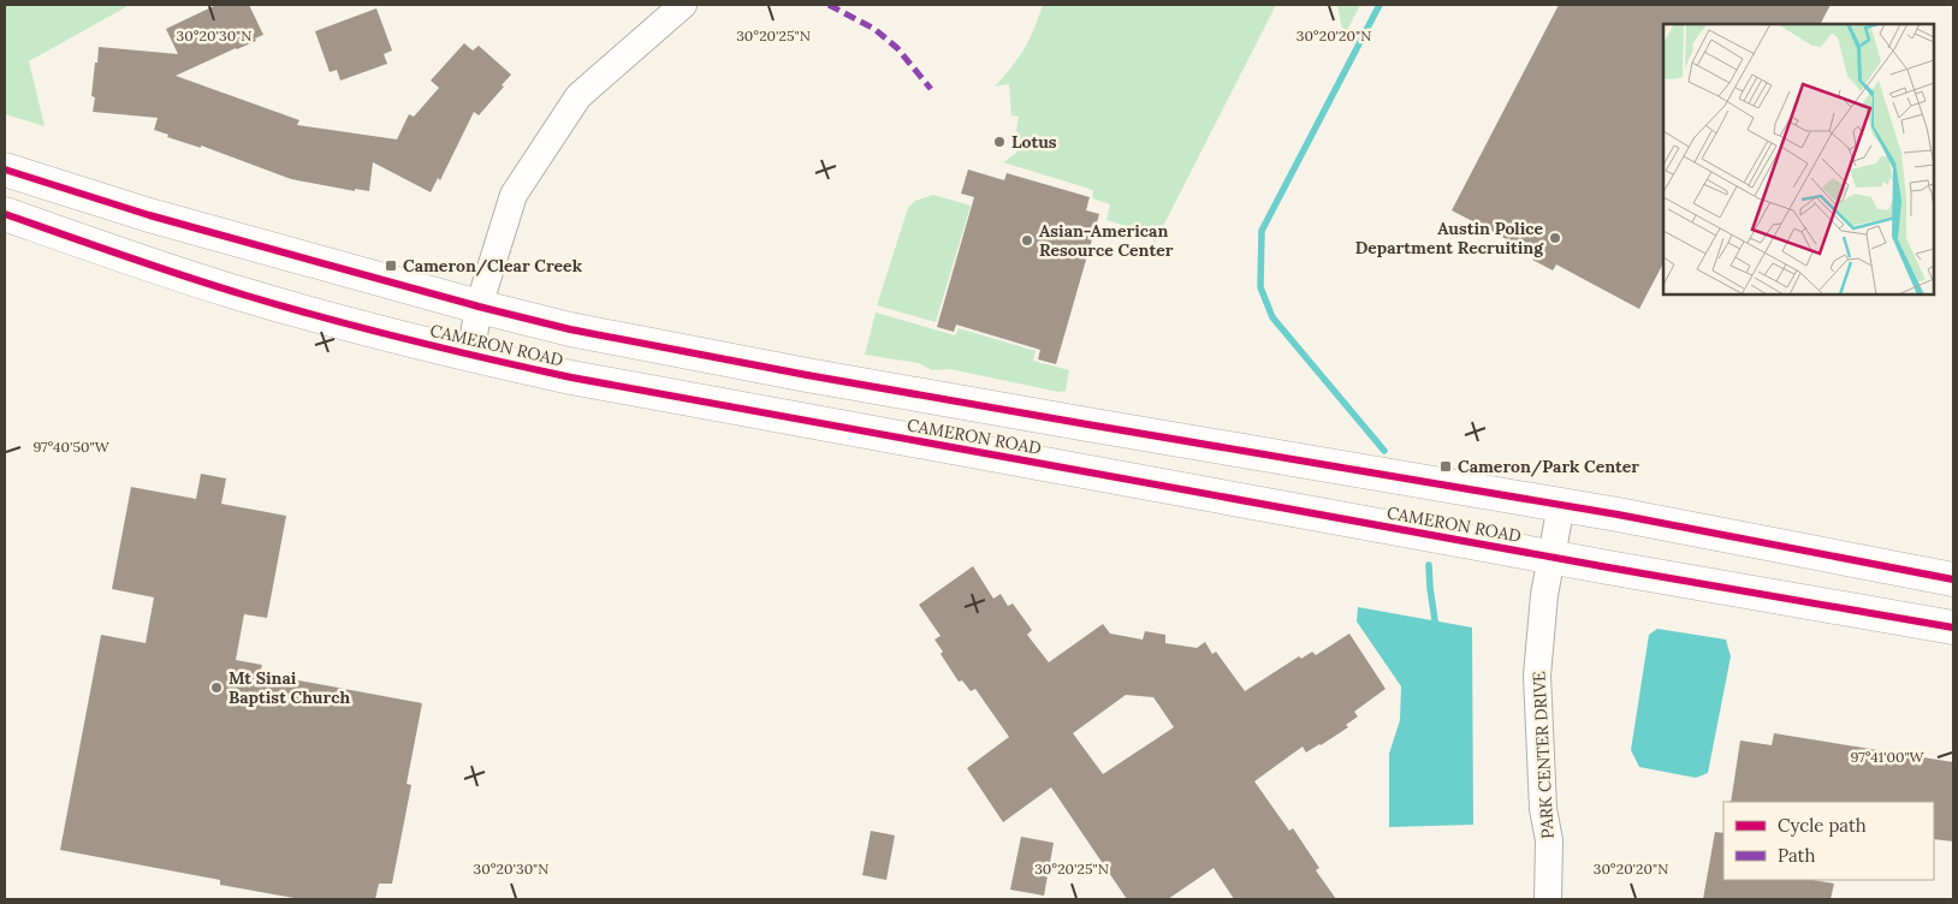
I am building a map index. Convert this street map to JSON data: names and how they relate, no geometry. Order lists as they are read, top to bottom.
{
  "streets": {
    "main road": ["CAMERON ROAD"],
    "street": ["PARK CENTER DRIVE"]
  },
  "crossings": [
    ["CAMERON ROAD", "PARK CENTER DRIVE"]
  ],
  "places": {
    "other": [
      "Lotus",
      "Austin Police Department Recruiting",
      "Asian-American Resource Center",
      "Mt Sinai Baptist Church"
    ],
    "transit": ["Cameron/Clear Creek", "Cameron/Park Center"]
  },
  "legend": ["Cycle path", "Path"],
  "coordinates": [
    "30°20'30\"N",
    "30°20'25\"N",
    "30°20'20\"N",
    "97°40'50\"W",
    "97°41'00\"W"
  ]
}
